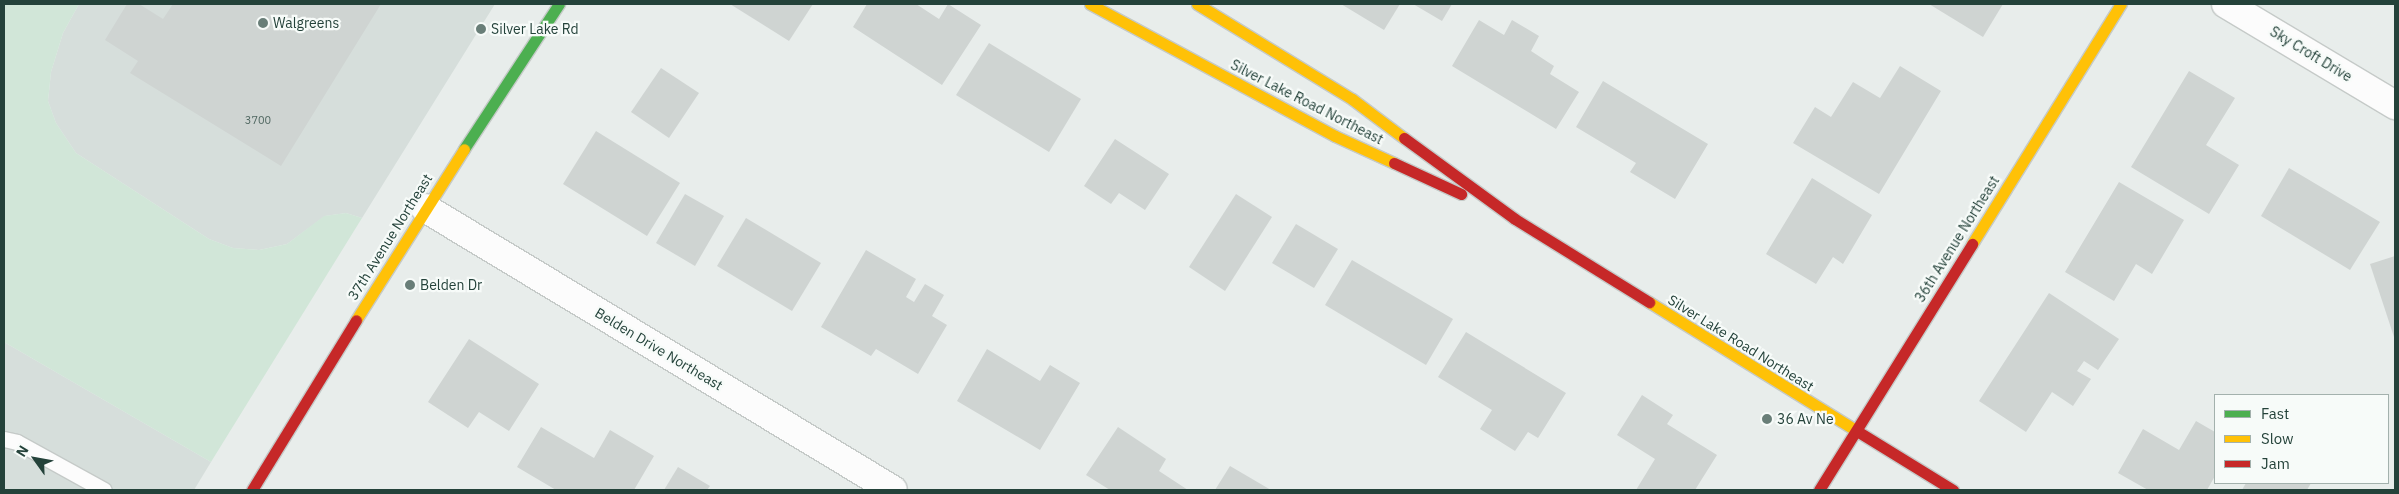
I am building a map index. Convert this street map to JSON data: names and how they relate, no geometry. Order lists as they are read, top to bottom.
{
  "streets": {
    "main road": ["Silver Lake Road Northeast", "37th Avenue Northeast", "36th Avenue Northeast"],
    "street": ["Sky Croft Drive", "Belden Drive Northeast"]
  },
  "crossings": [
    ["Silver Lake Road Northeast", "36th Avenue Northeast"],
    ["37th Avenue Northeast", "Belden Drive Northeast"]
  ],
  "places": [
    "Walgreens",
    "Silver Lake Rd",
    "Belden Dr",
    "36 Av Ne"
  ],
  "house_numbers": ["3700"],
  "legend": ["Fast", "Slow", "Jam"],
  "north": "top left"
}
